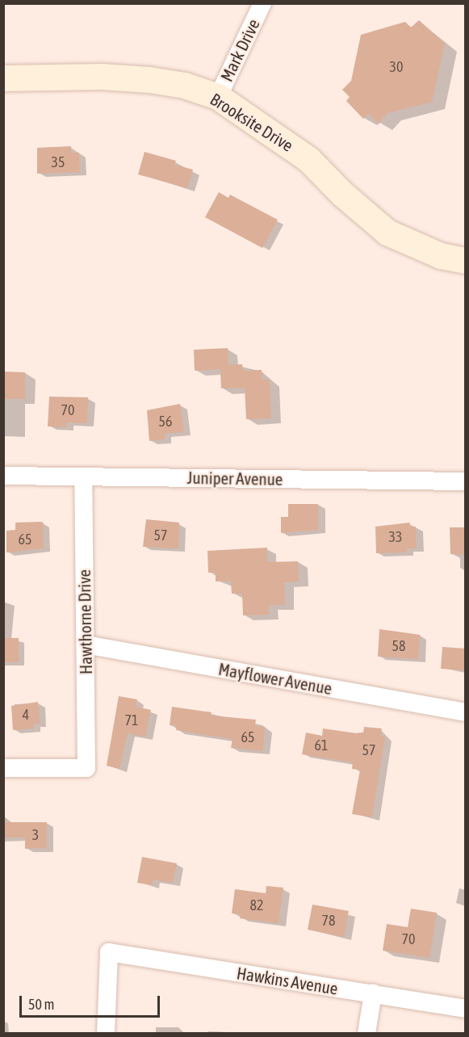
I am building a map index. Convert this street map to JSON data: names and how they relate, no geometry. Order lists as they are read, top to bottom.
{
  "streets": {
    "street": [
      "Mark Drive",
      "Brooksite Drive",
      "Juniper Avenue",
      "Hawthorne Drive",
      "Mayflower Avenue",
      "Hawkins Avenue"
    ]
  },
  "crossings": [
    ["Mark Drive", "Brooksite Drive"],
    ["Juniper Avenue", "Hawthorne Drive"],
    ["Hawthorne Drive", "Mayflower Avenue"]
  ],
  "house_numbers": [
    "30",
    "35",
    "70",
    "56",
    "57",
    "33",
    "65",
    "58",
    "4",
    "71",
    "65",
    "61",
    "57",
    "3",
    "82",
    "78",
    "70"
  ],
  "scale_bar": "50 m"
}
